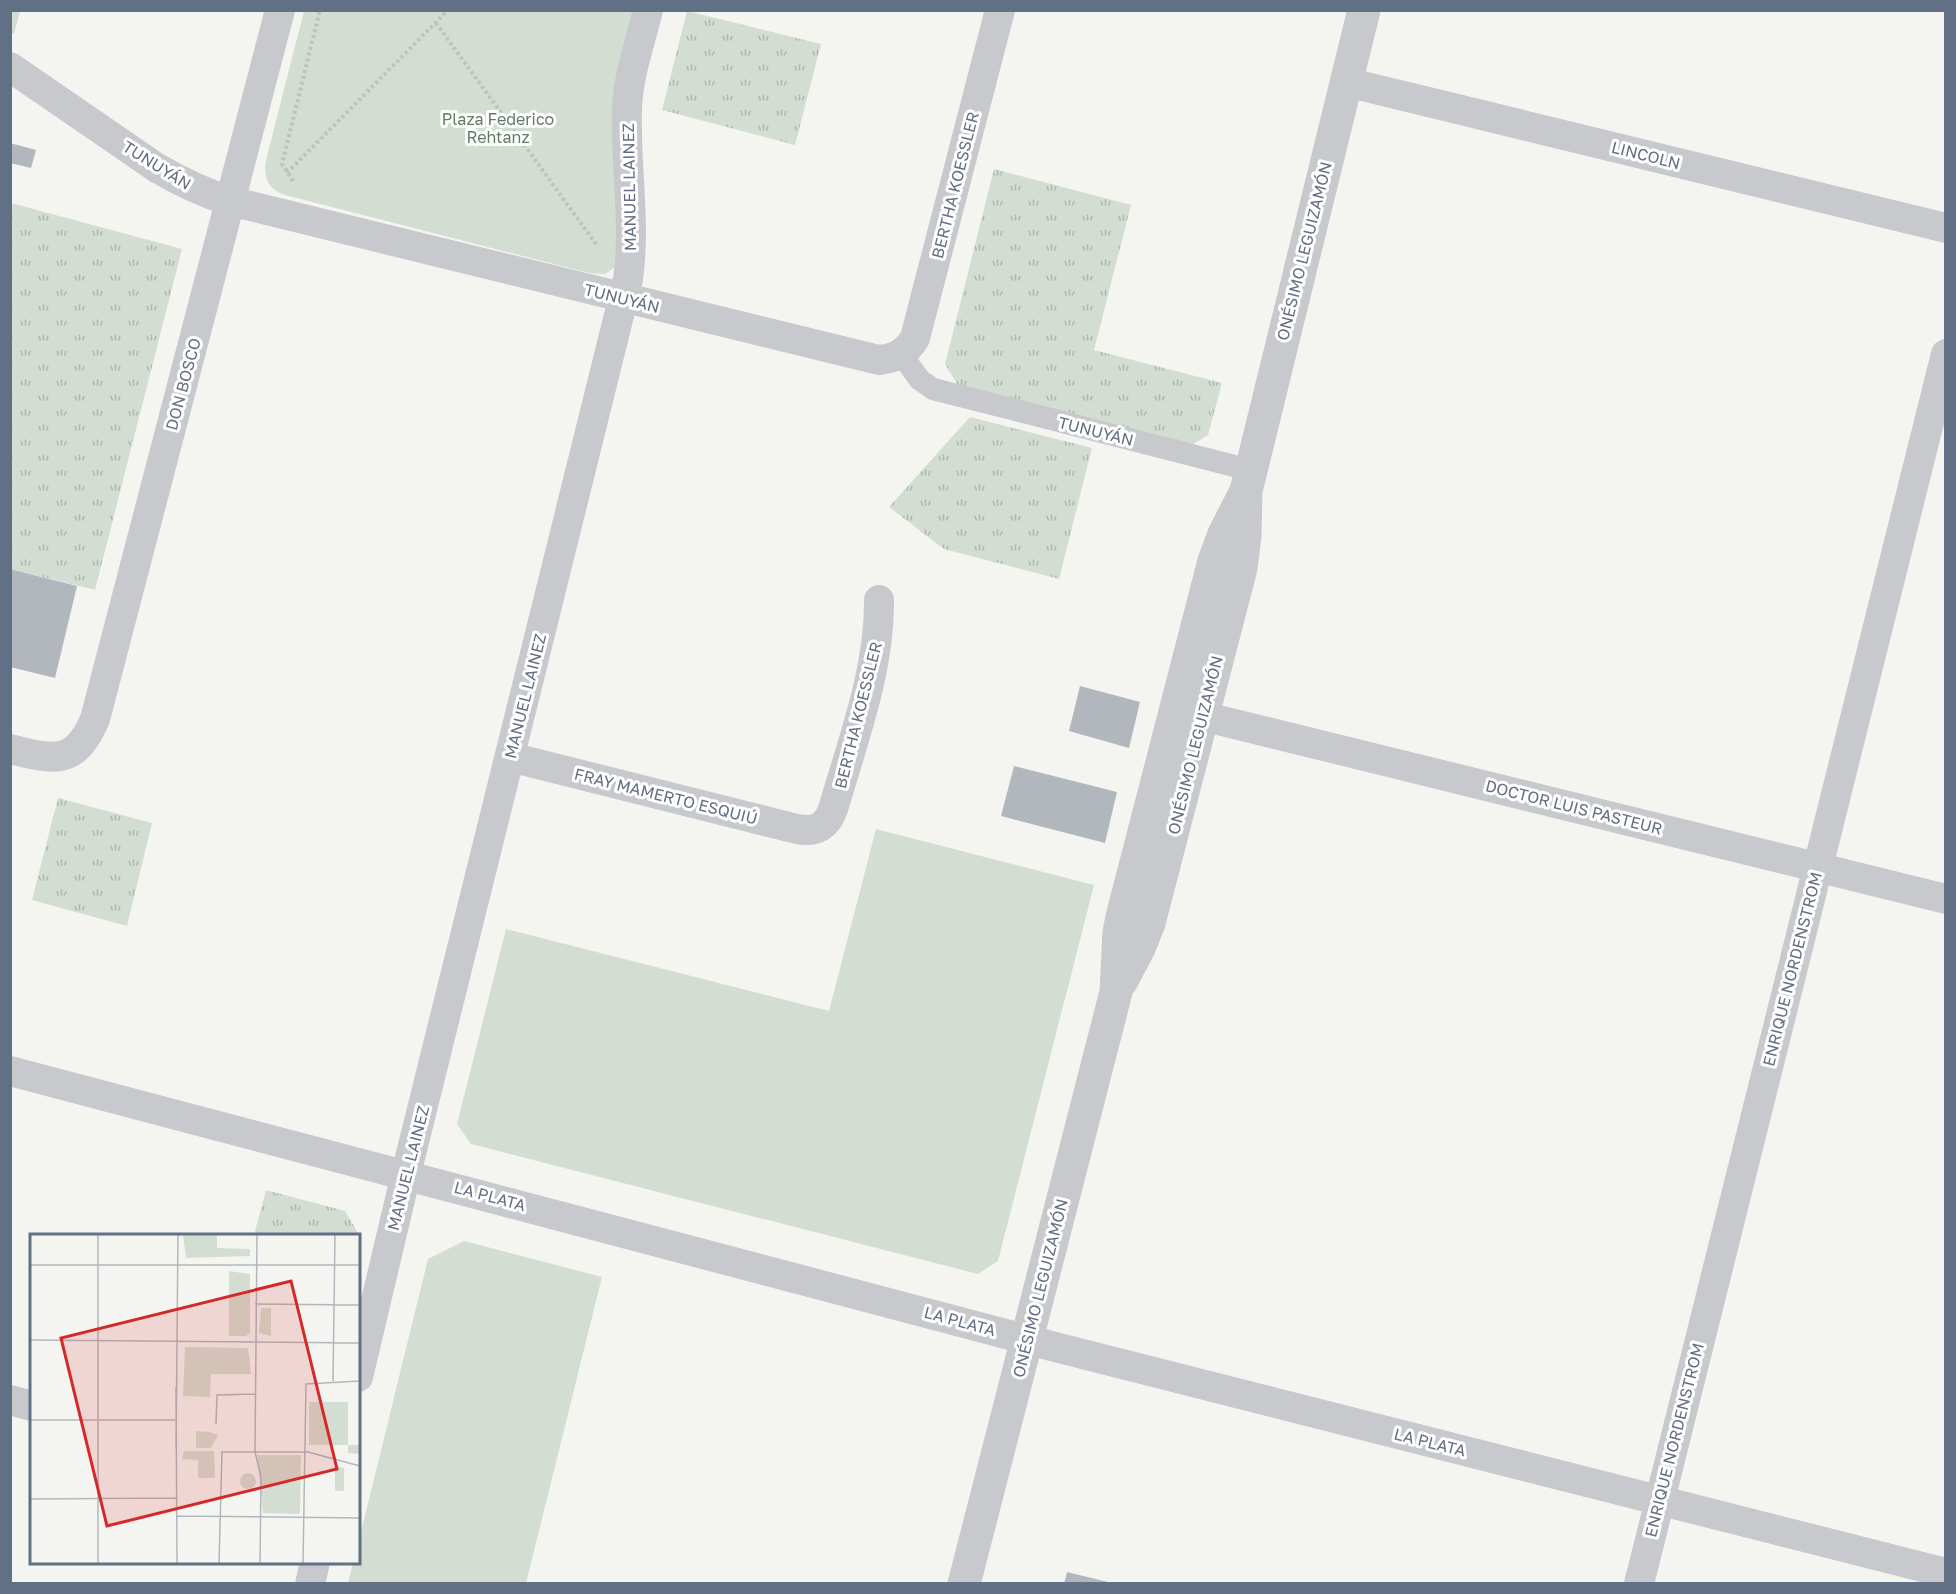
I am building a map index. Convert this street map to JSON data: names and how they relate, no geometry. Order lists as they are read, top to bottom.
{
  "streets": {
    "street": [
      "LINCOLN",
      "TUNUYÁN",
      "BERTHA KOESSLER",
      "MANUEL LAINEZ",
      "ONÉSIMO LEGUIZAMÓN",
      "DON BOSCO",
      "FRAY MAMERTO ESQUIÚ",
      "DOCTOR LUIS PASTEUR",
      "ENRIQUE NORDENSTROM",
      "LA PLATA"
    ]
  },
  "crossings": [
    ["LINCOLN", "ONÉSIMO LEGUIZAMÓN"],
    ["TUNUYÁN", "BERTHA KOESSLER"],
    ["TUNUYÁN", "MANUEL LAINEZ"],
    ["TUNUYÁN", "ONÉSIMO LEGUIZAMÓN"],
    ["TUNUYÁN", "DON BOSCO"],
    ["BERTHA KOESSLER", "FRAY MAMERTO ESQUIÚ"],
    ["MANUEL LAINEZ", "FRAY MAMERTO ESQUIÚ"],
    ["MANUEL LAINEZ", "LA PLATA"],
    ["ONÉSIMO LEGUIZAMÓN", "DOCTOR LUIS PASTEUR"],
    ["ONÉSIMO LEGUIZAMÓN", "LA PLATA"],
    ["DOCTOR LUIS PASTEUR", "ENRIQUE NORDENSTROM"],
    ["ENRIQUE NORDENSTROM", "LA PLATA"]
  ],
  "parks": ["Plaza Federico Rehtanz"]
}
